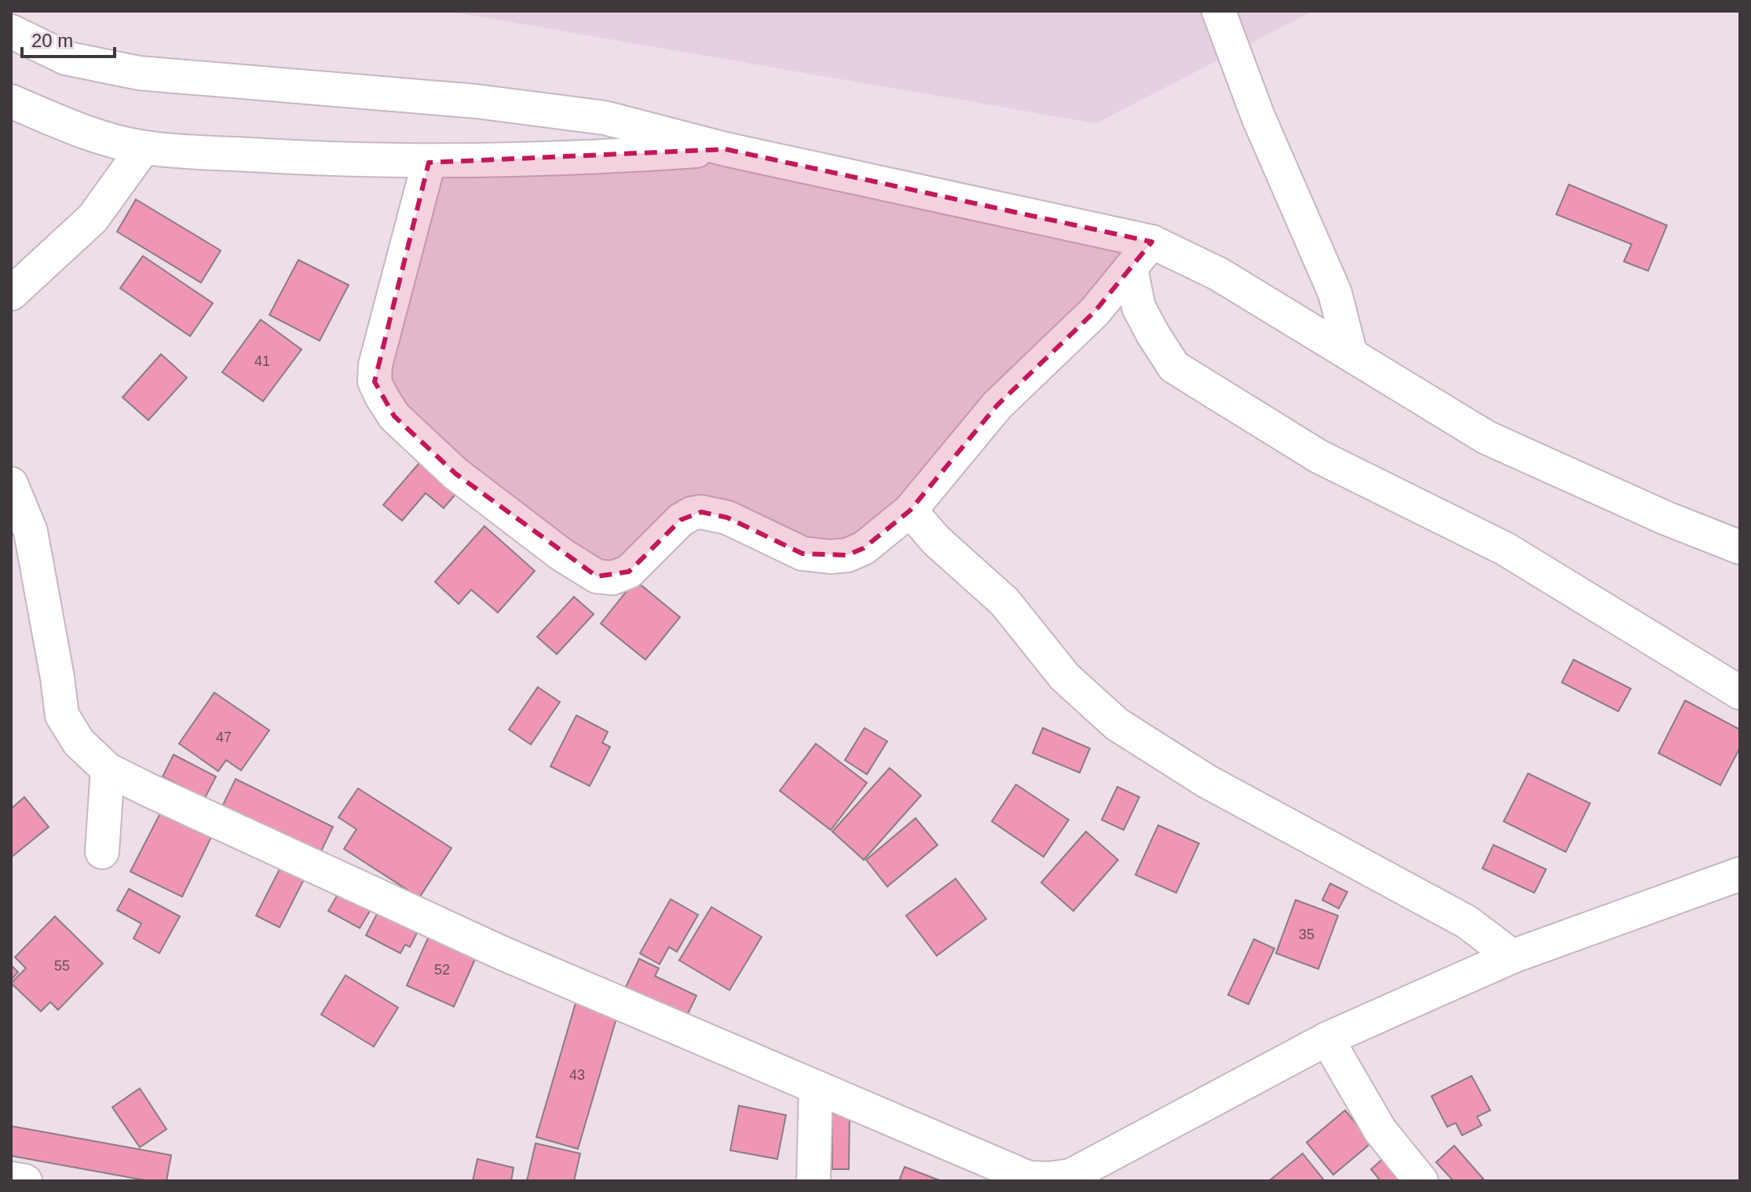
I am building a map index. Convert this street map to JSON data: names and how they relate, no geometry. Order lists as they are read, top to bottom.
{
  "house_numbers": [
    "41",
    "47",
    "35",
    "55",
    "52",
    "43"
  ],
  "scale_bar": "20 m"
}
